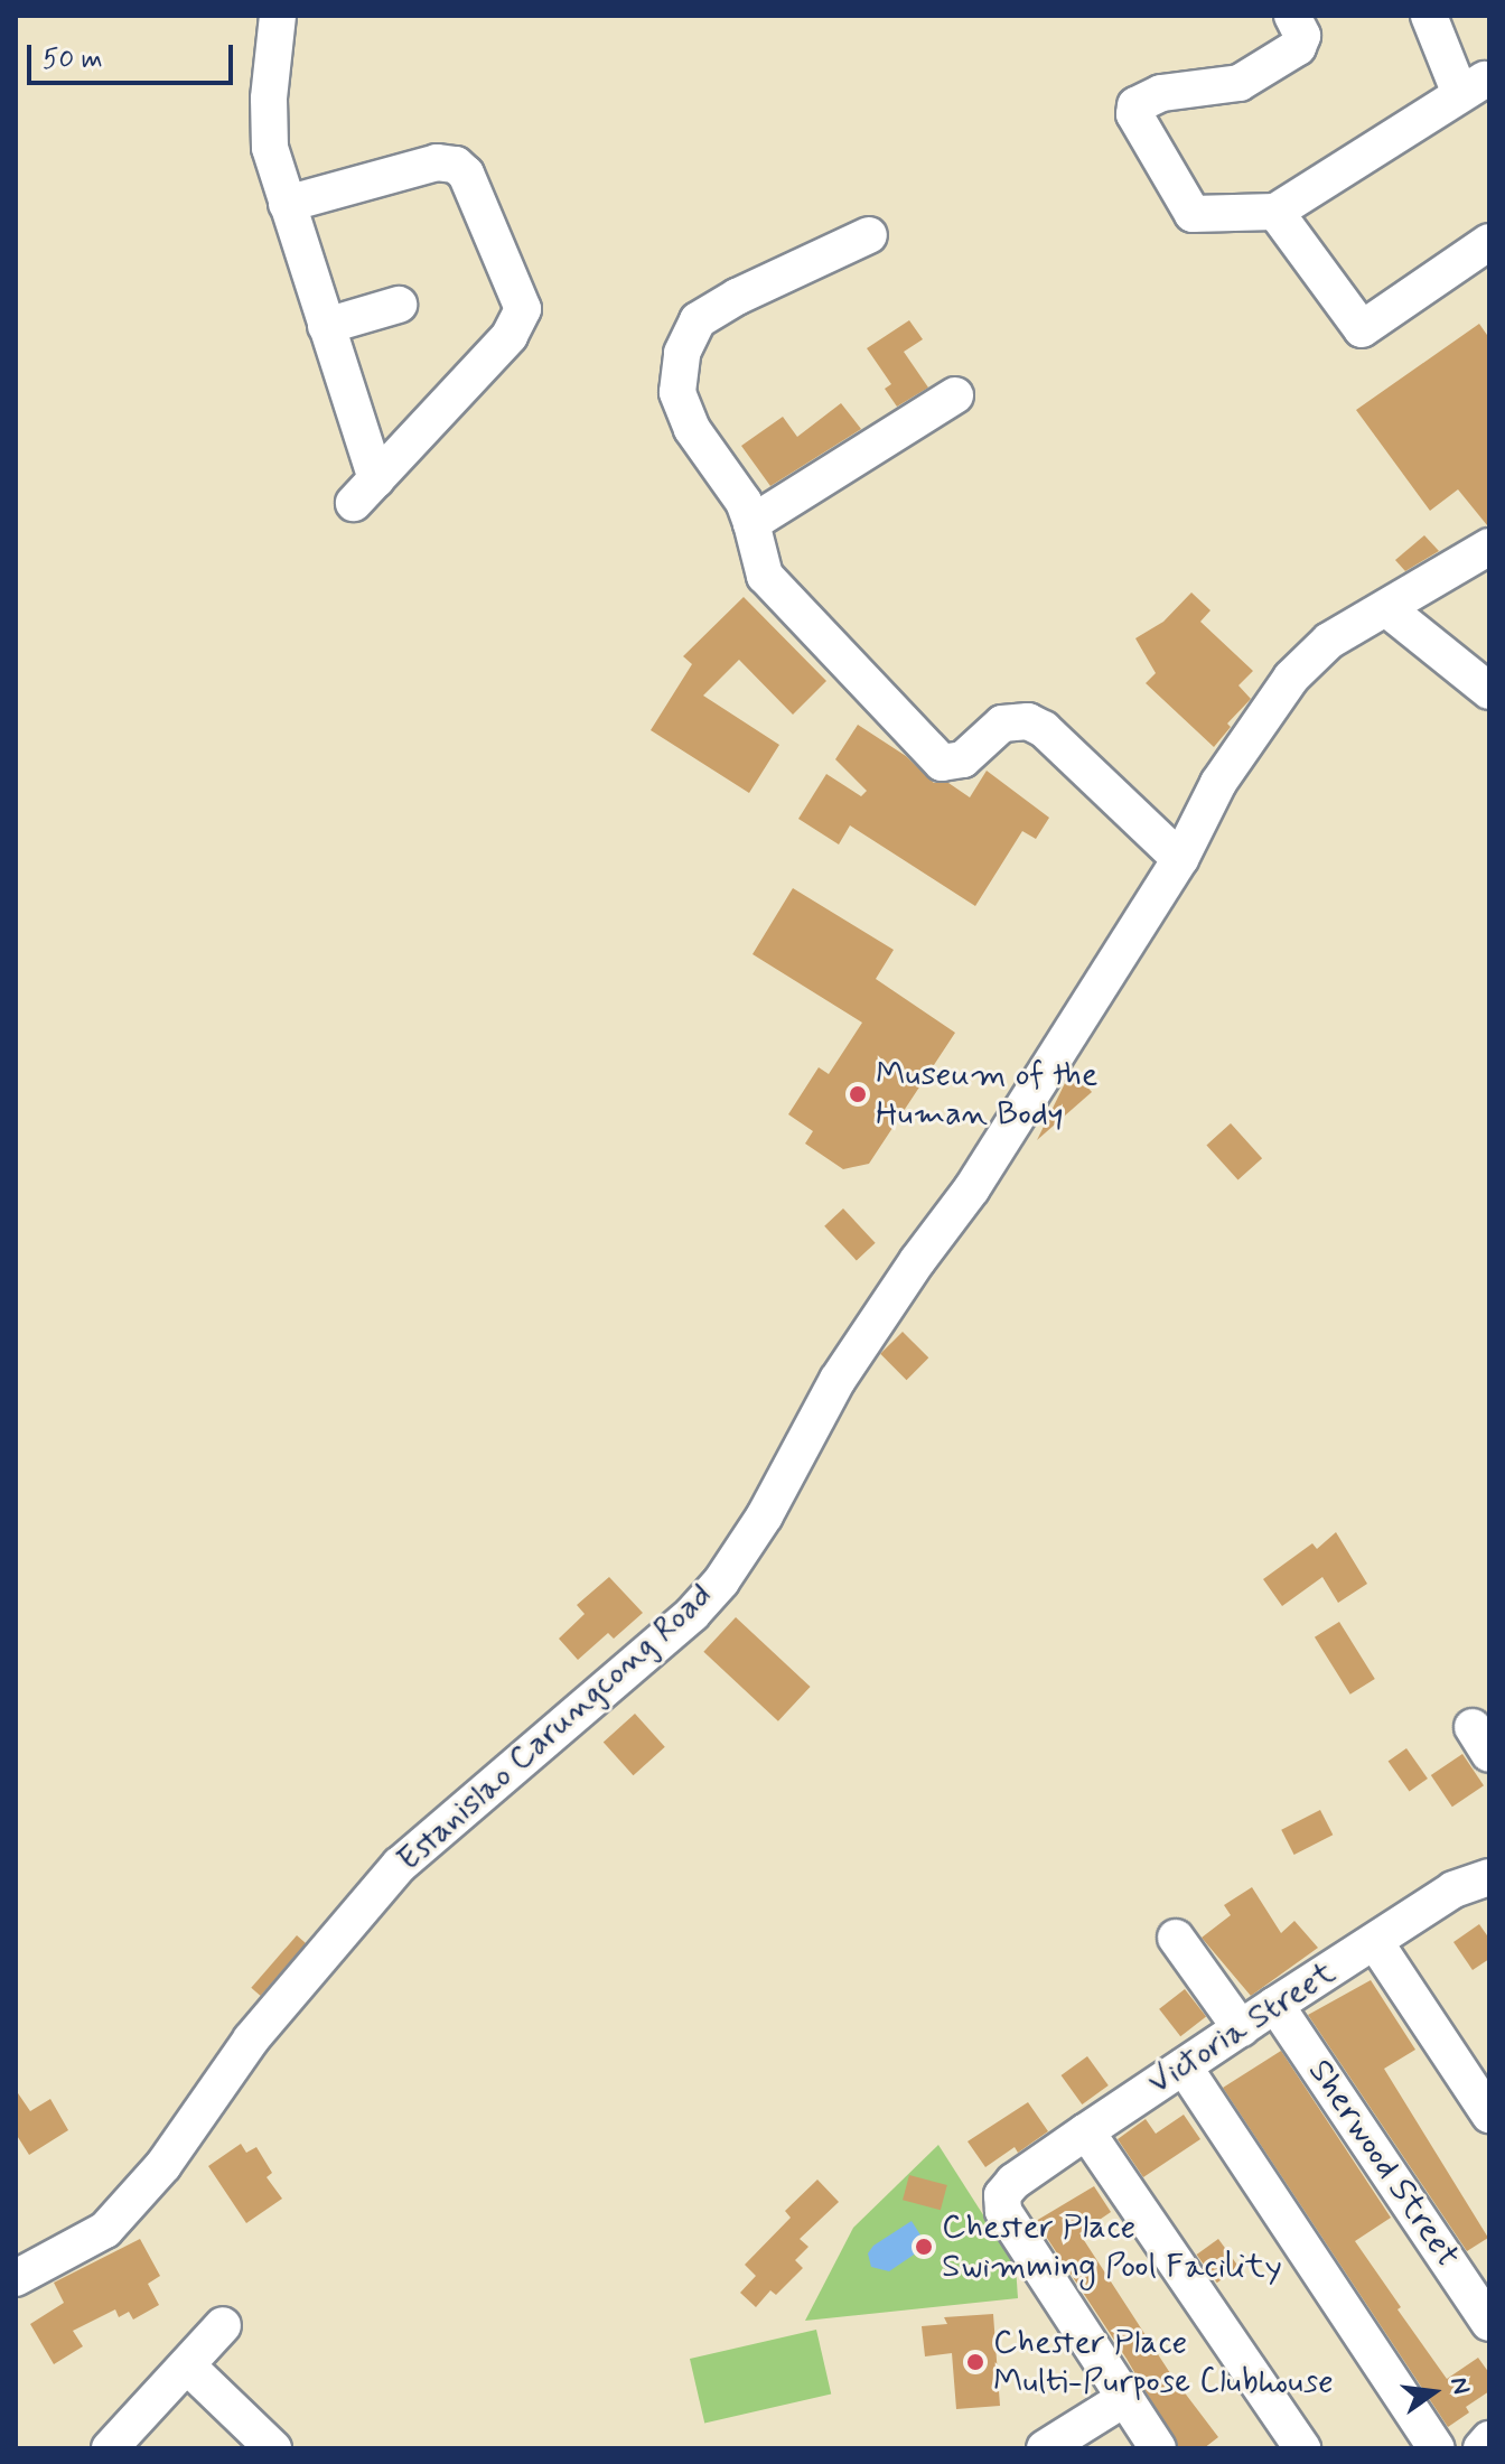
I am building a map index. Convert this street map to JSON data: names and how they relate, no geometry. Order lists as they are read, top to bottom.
{
  "streets": {
    "street": ["Estanislao Carungcong Road", "Victoria Street", "Sherwood Street"]
  },
  "crossings": [
    ["Victoria Street", "Sherwood Street"]
  ],
  "places": ["Museum of the Human Body", "Chester Place Swimming Pool Facility", "Chester Place Multi-Purpose Clubhouse"],
  "scale_bar": "50 m",
  "north": "right"
}
